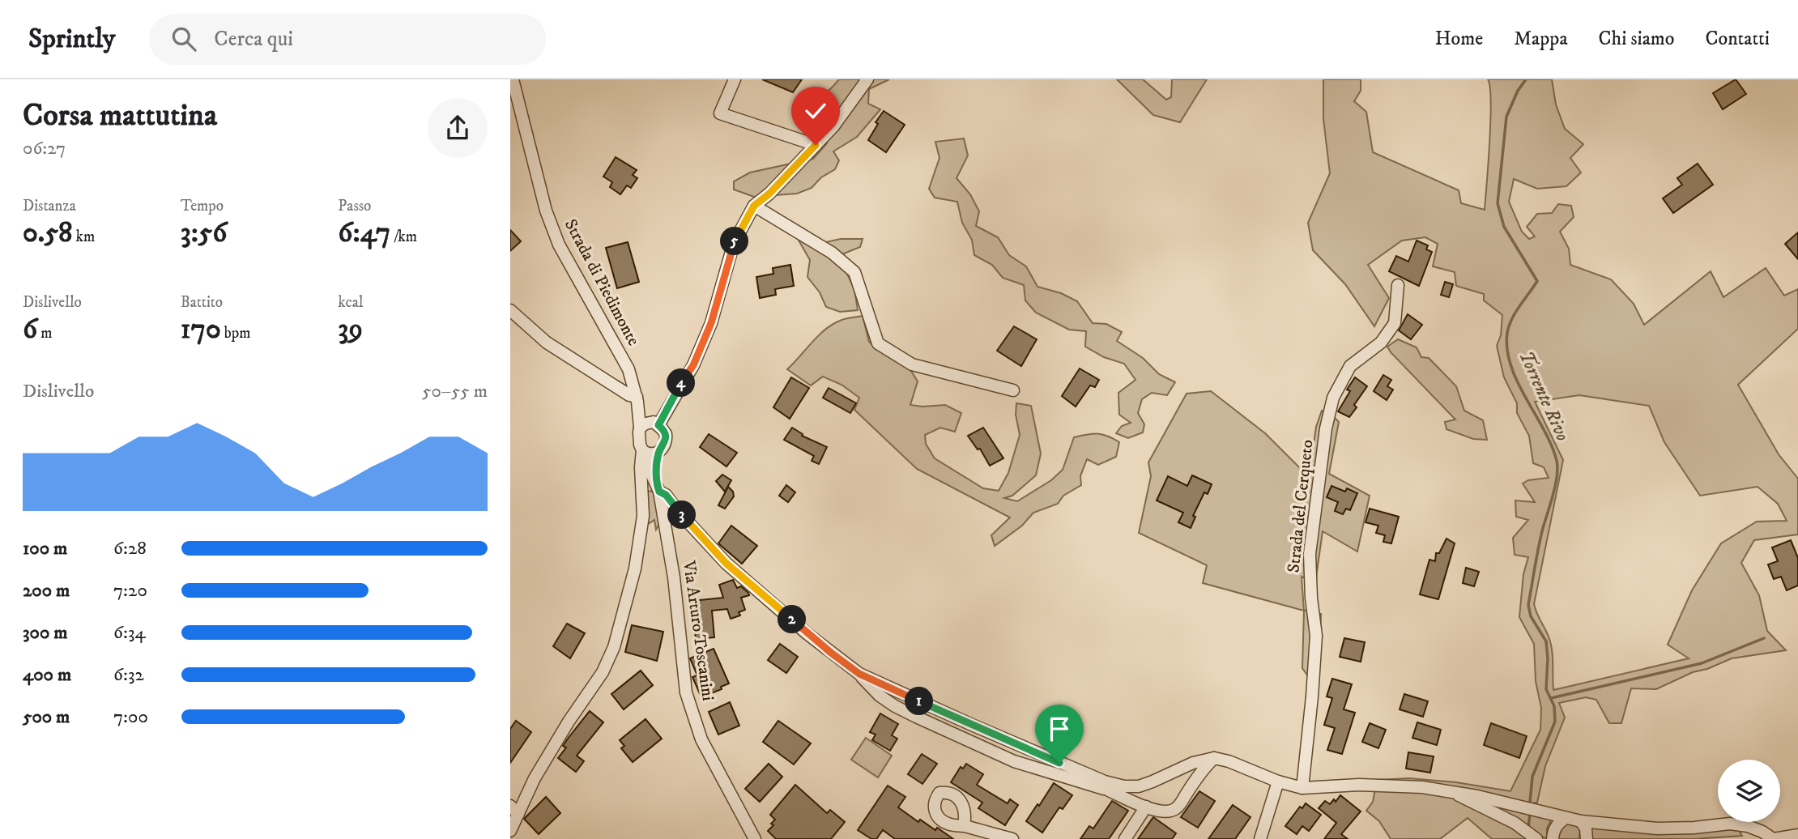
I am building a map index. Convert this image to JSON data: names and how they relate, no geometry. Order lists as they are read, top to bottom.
{
  "streets": {
    "street": ["Strada di Piedimonte", "Strada del Cerqueto", "Via Arturo Toscanini"]
  },
  "crossings": [
    ["Strada di Piedimonte", "Via Arturo Toscanini"]
  ],
  "water": ["Torrente Rivo"],
  "page": {
    "header": "Sprintly",
    "search": "Cerca qui",
    "nav": [
      "Home",
      "Mappa",
      "Chi siamo",
      "Contatti"
    ],
    "heading": ["Corsa mattutina", "06:27"],
    "stats": [
      ["Distanza", "0.58 km"],
      ["Tempo", "3:56"],
      ["Passo", "6:47 /km"],
      ["Dislivello", "6 m"],
      ["Battito", "170 bpm"],
      ["kcal", "39"]
    ],
    "pins": [
      "5",
      "4",
      "3",
      "2",
      "1"
    ],
    "chart": ["Dislivello", "50–55 m"],
    "list": [
      {
        "name": "100 m",
        "note": "6:28"
      },
      {
        "name": "200 m",
        "note": "7:20"
      },
      {
        "name": "300 m",
        "note": "6:34"
      },
      {
        "name": "400 m",
        "note": "6:32"
      },
      {
        "name": "500 m",
        "note": "7:00"
      }
    ]
  }
}
